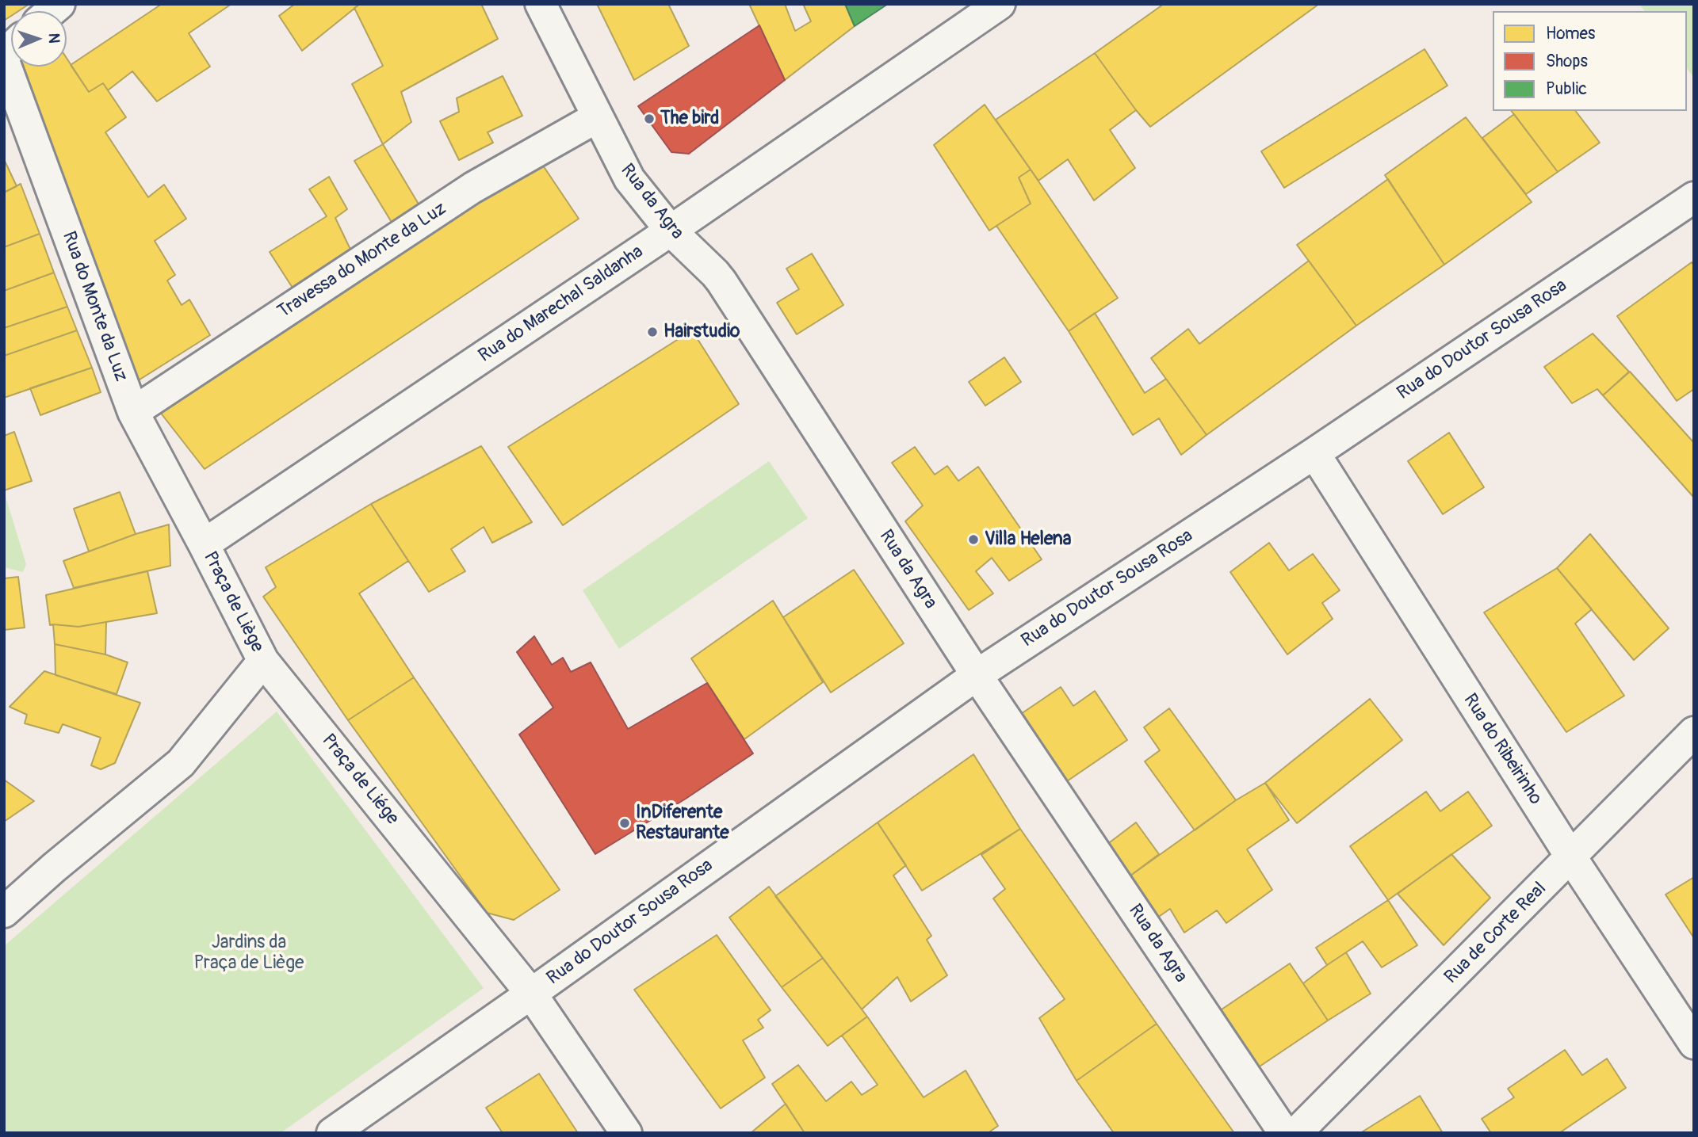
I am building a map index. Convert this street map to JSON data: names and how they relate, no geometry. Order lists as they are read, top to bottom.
{
  "streets": {
    "street": [
      "Rua da Agra",
      "Travessa do Monte da Luz",
      "Rua do Marechal Saldanha",
      "Rua do Monte da Luz",
      "Rua do Doutor Sousa Rosa",
      "Praça de Liège",
      "Rua do Ribeirinho",
      "Praça de Liége",
      "Rua de Corte Real"
    ]
  },
  "crossings": [
    ["Rua da Agra", "Travessa do Monte da Luz"],
    ["Rua da Agra", "Rua do Marechal Saldanha"],
    ["Rua da Agra", "Rua do Doutor Sousa Rosa"],
    ["Travessa do Monte da Luz", "Rua do Monte da Luz"],
    ["Rua do Marechal Saldanha", "Rua do Monte da Luz"],
    ["Rua do Marechal Saldanha", "Praça de Liège"],
    ["Rua do Monte da Luz", "Praça de Liège"],
    ["Rua do Doutor Sousa Rosa", "Rua do Ribeirinho"],
    ["Rua do Doutor Sousa Rosa", "Praça de Liége"],
    ["Praça de Liège", "Praça de Liége"],
    ["Rua do Ribeirinho", "Rua de Corte Real"]
  ],
  "parks": ["Jardins da Praça de Liège"],
  "places": [
    "The bird",
    "Hairstudio",
    "Villa Helena",
    "InDiferente Restaurante"
  ],
  "legend": ["Homes", "Shops", "Public"],
  "north": "right"
}
